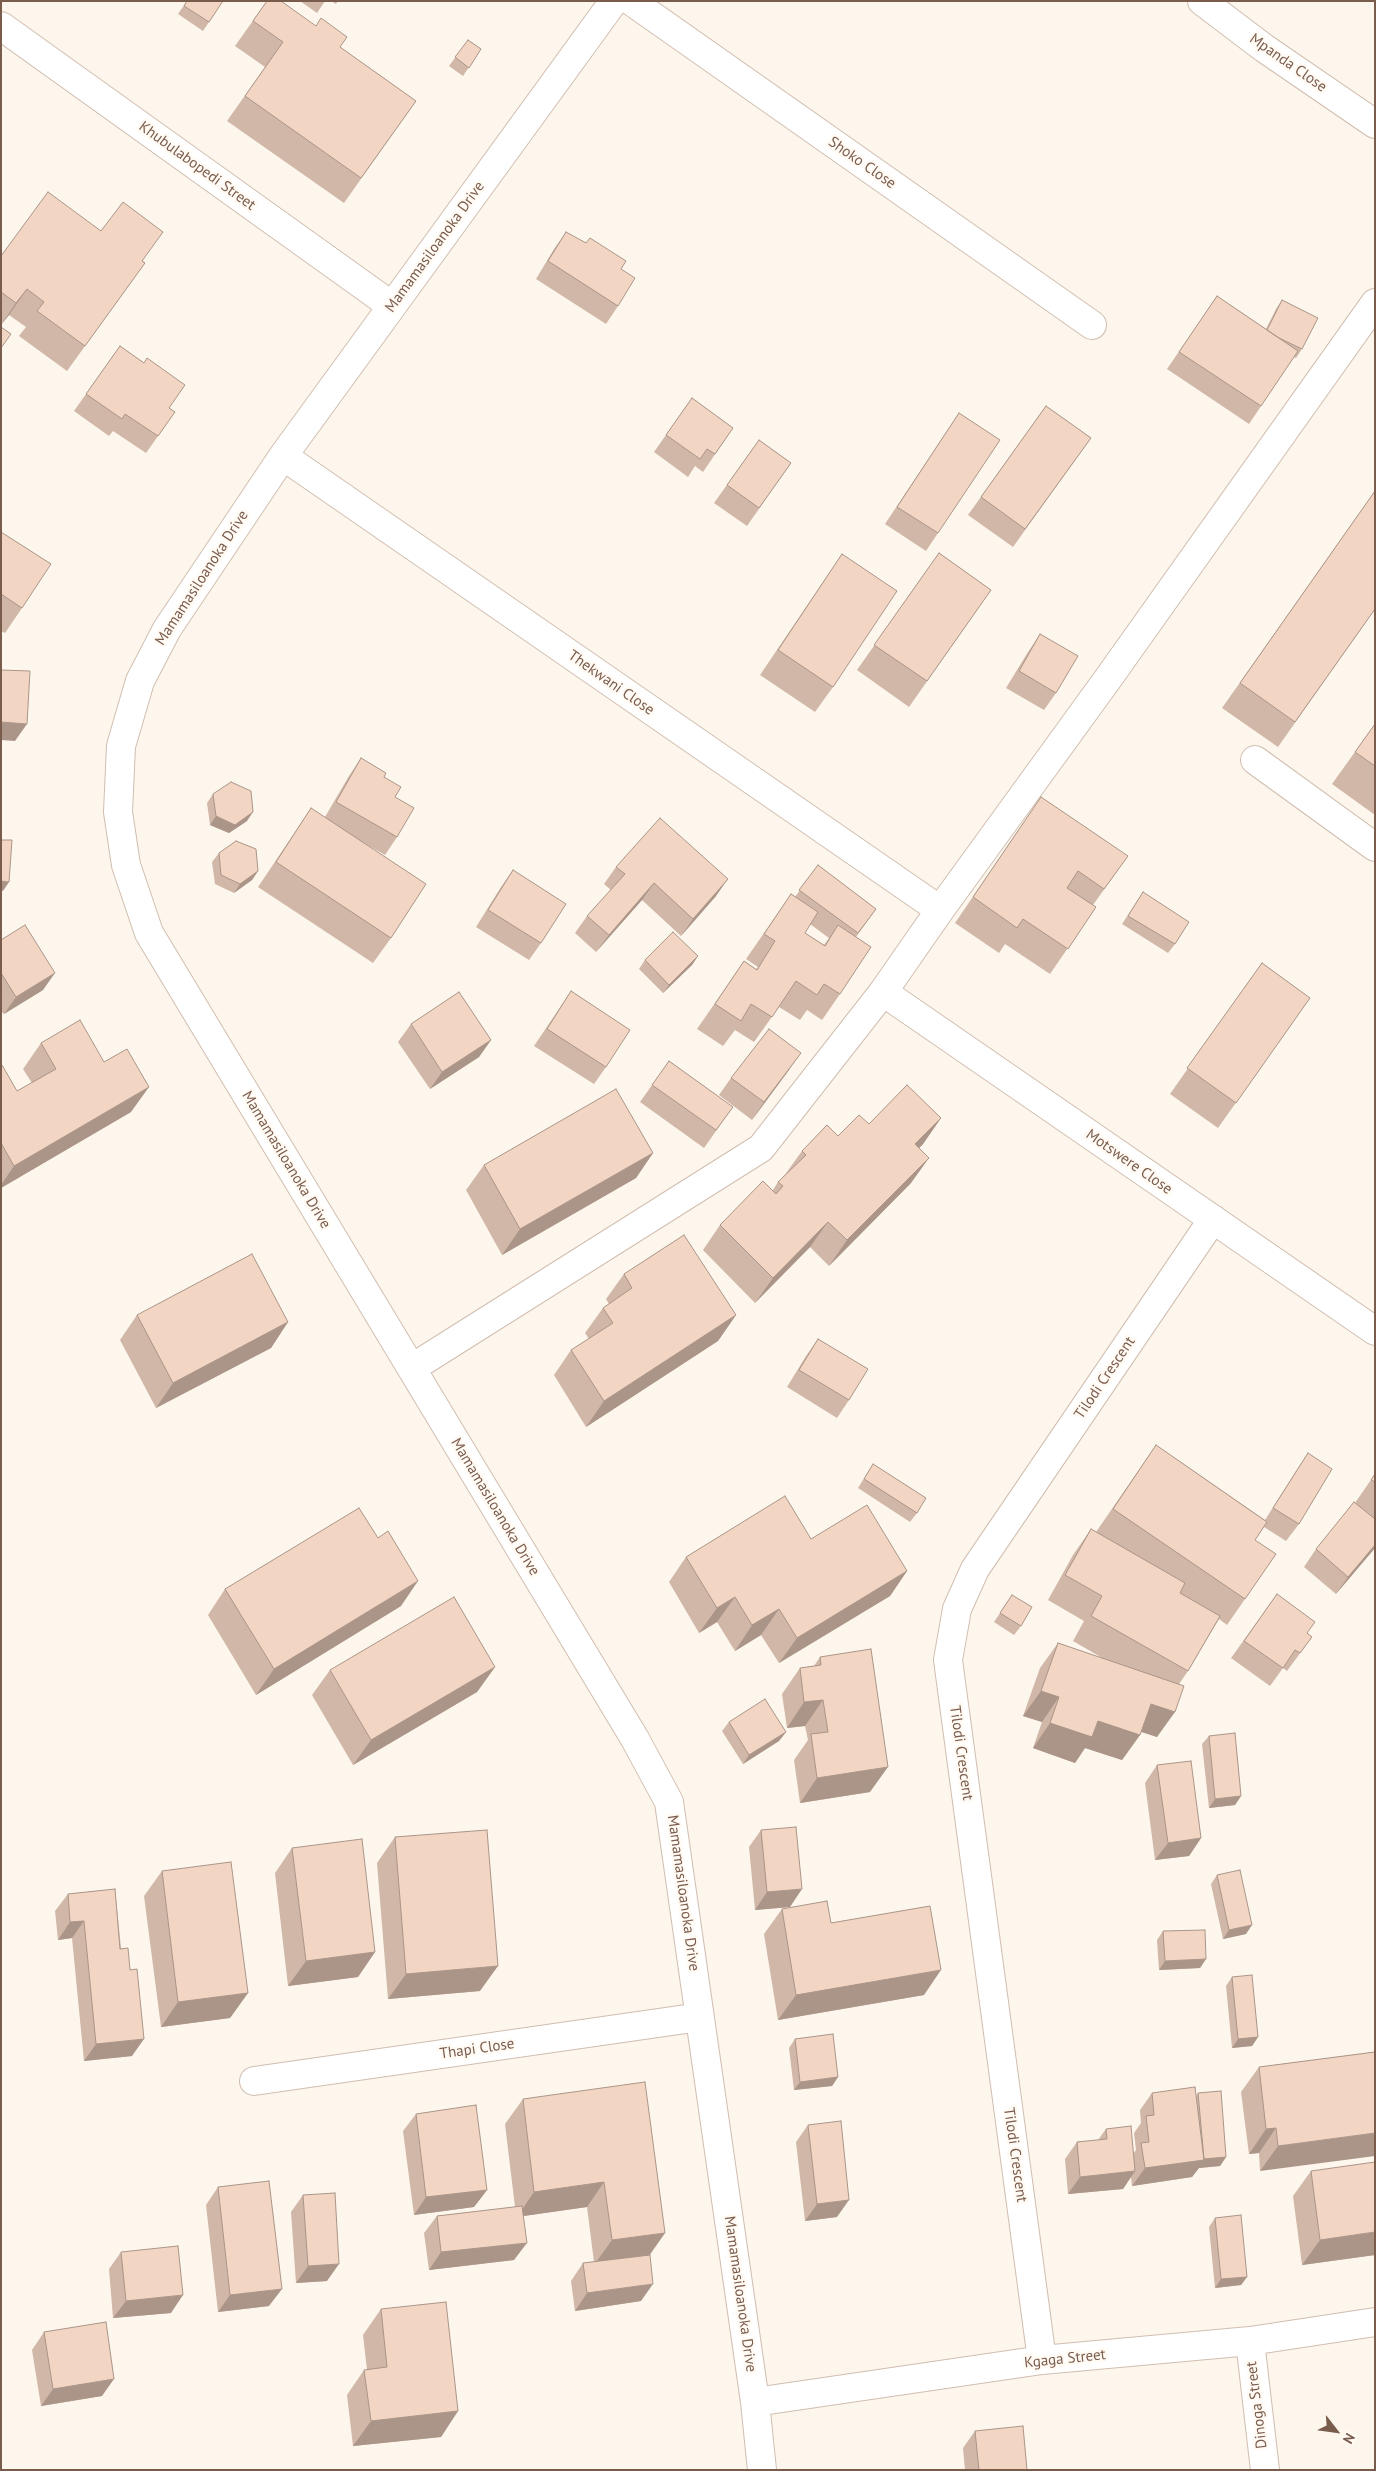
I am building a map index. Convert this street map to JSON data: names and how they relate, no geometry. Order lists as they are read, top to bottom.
{
  "streets": {
    "street": [
      "Mpanda Close",
      "Shoko Close",
      "Khubulabopedi Street",
      "Mamamasiloanoka Drive",
      "Thekwani Close",
      "Motswere Close",
      "Tilodi Crescent",
      "Thapi Close",
      "Kgaga Street",
      "Dinoga Street"
    ]
  },
  "crossings": [
    ["Khubulabopedi Street", "Mamamasiloanoka Drive"],
    ["Mamamasiloanoka Drive", "Thekwani Close"],
    ["Mamamasiloanoka Drive", "Thapi Close"],
    ["Mamamasiloanoka Drive", "Kgaga Street"],
    ["Motswere Close", "Tilodi Crescent"],
    ["Tilodi Crescent", "Kgaga Street"],
    ["Kgaga Street", "Dinoga Street"]
  ],
  "north": "bottom right"
}
